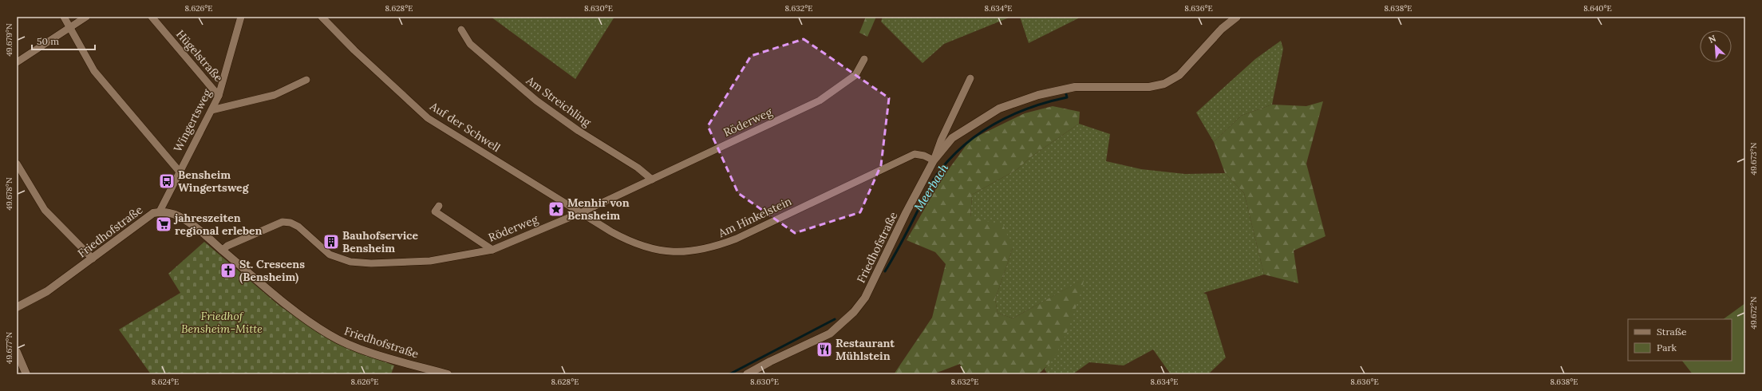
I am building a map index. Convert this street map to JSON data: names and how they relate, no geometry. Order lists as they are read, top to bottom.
{
  "streets": {
    "street": [
      "Hügelstraße",
      "Am Streichling",
      "Wingertsweg",
      "Röderweg",
      "Auf der Schwell",
      "Am Hinkelstein",
      "Friedhofstraße"
    ]
  },
  "crossings": [
    ["Hügelstraße", "Wingertsweg"],
    ["Am Streichling", "Röderweg"],
    ["Wingertsweg", "Friedhofstraße"],
    ["Röderweg", "Auf der Schwell"],
    ["Röderweg", "Am Hinkelstein"],
    ["Röderweg", "Friedhofstraße"],
    ["Auf der Schwell", "Am Hinkelstein"],
    ["Am Hinkelstein", "Friedhofstraße"]
  ],
  "water": ["Meerbach"],
  "parks": ["Friedhof Bensheim-Mitte"],
  "places": {
    "bus stop": ["Bensheim Wingertsweg"],
    "place": ["Menhir von Bensheim"],
    "supermarket": ["jahreszeiten regional erleben"],
    "building": ["Bauhofservice Bensheim"],
    "church": ["St. Crescens (Bensheim)"],
    "restaurant": ["Restaurant Mühlstein"]
  },
  "legend": ["Straße", "Park"],
  "scale_bar": "50 m",
  "north": "top left",
  "coordinates": [
    "8.626°E",
    "8.628°E",
    "8.630°E",
    "8.632°E",
    "8.634°E",
    "8.636°E",
    "8.638°E",
    "8.640°E",
    "49.679°N",
    "49.673°N",
    "49.678°N",
    "49.672°N",
    "49.677°N",
    "8.624°E"
  ]
}
